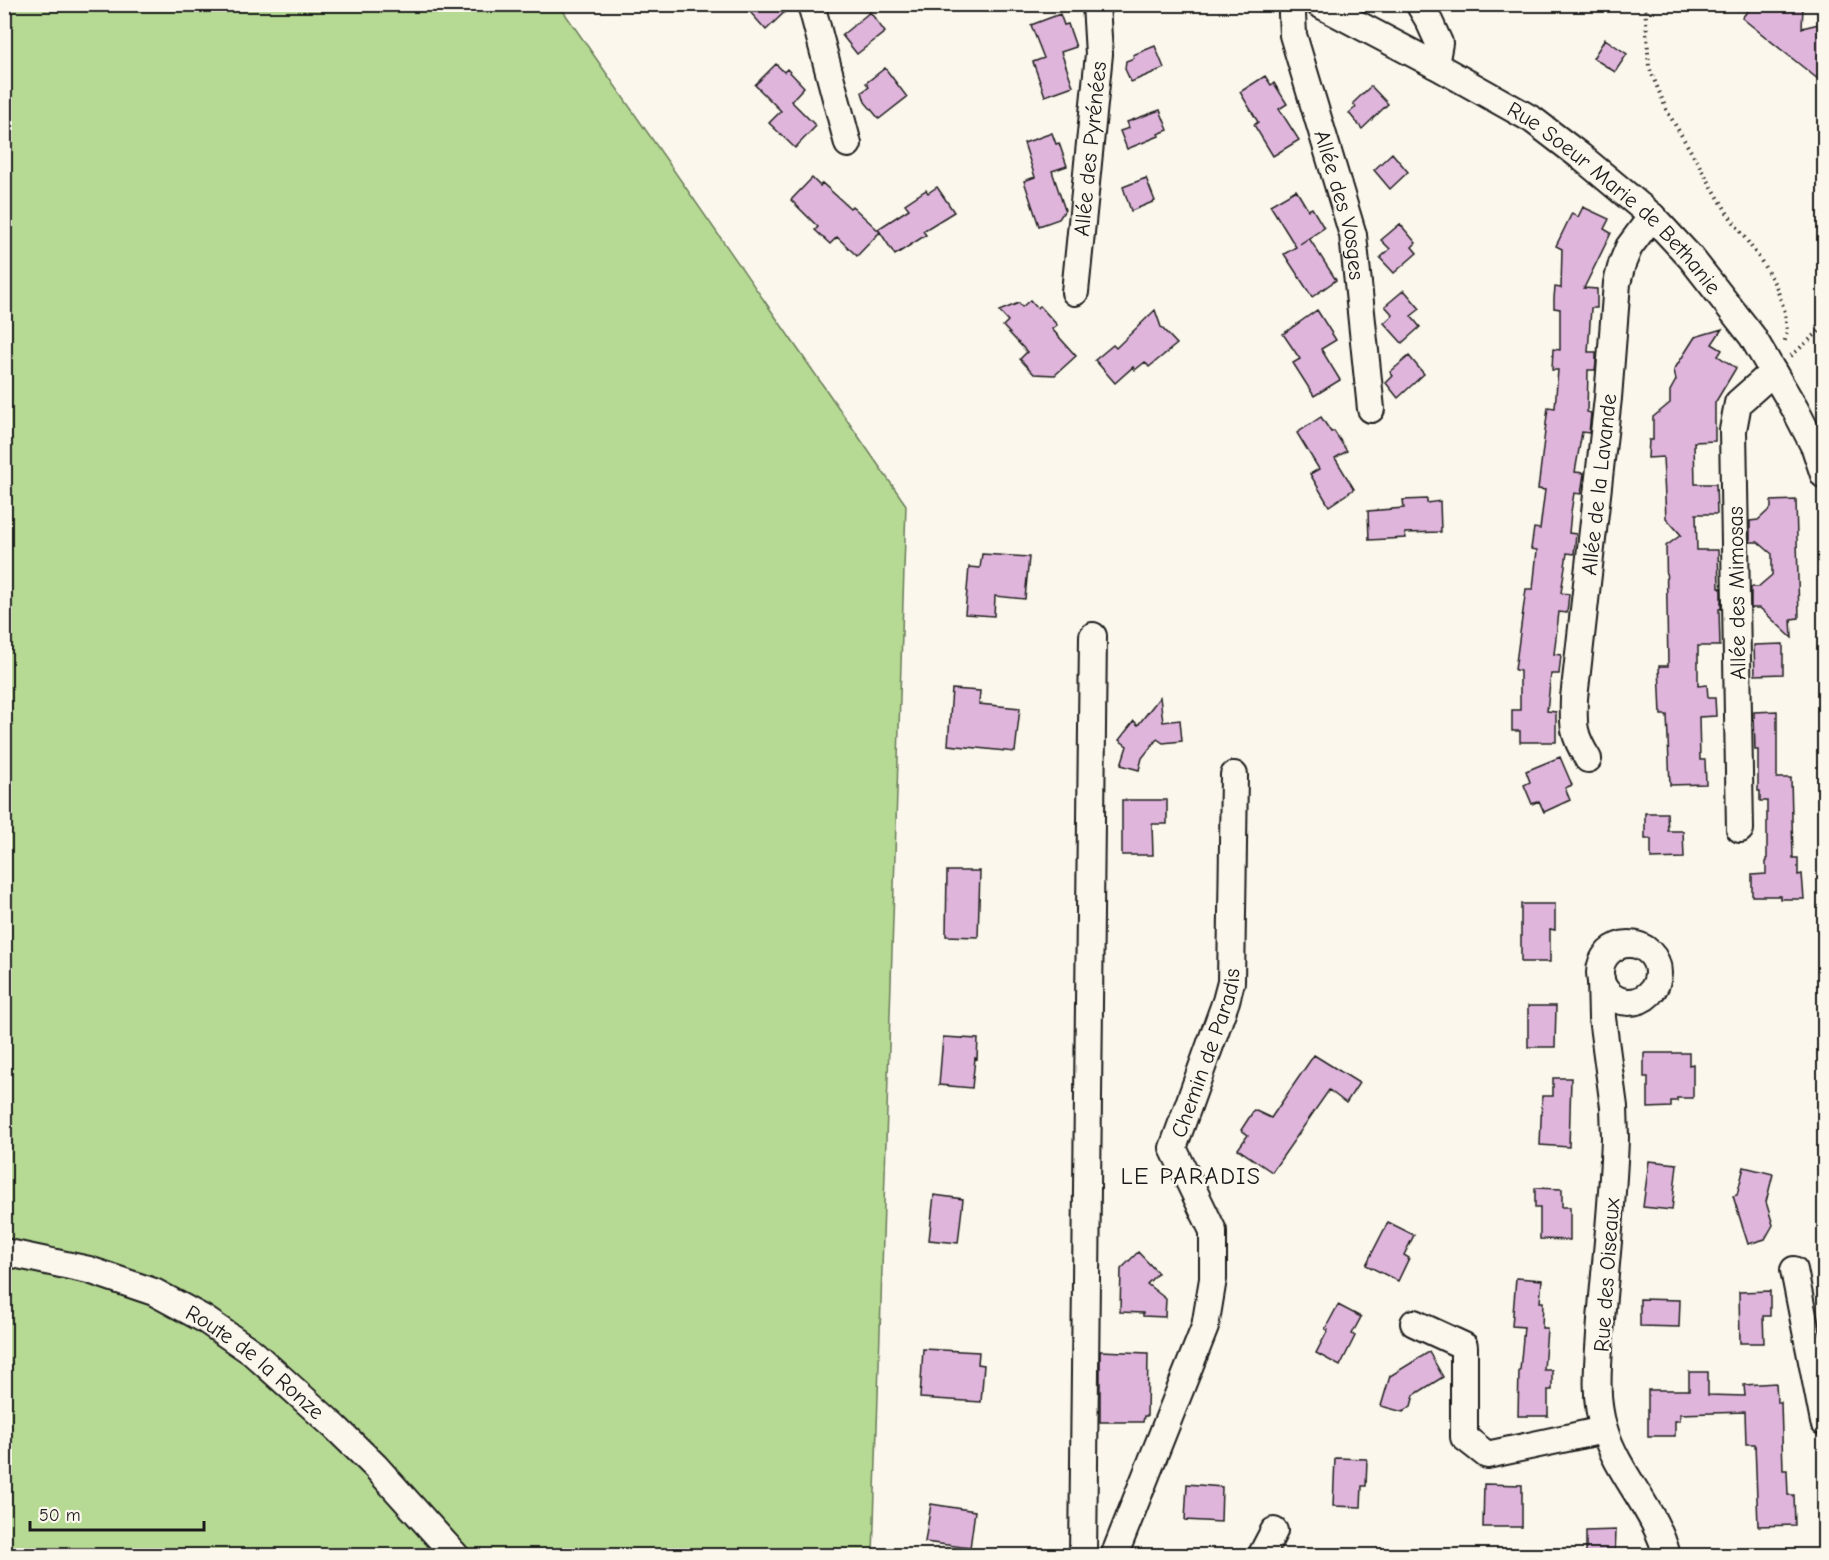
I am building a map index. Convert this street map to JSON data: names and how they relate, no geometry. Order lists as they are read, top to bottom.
{
  "streets": {
    "street": [
      "Allée des Pyrénées",
      "Rue Soeur Marie de Bethanie",
      "Allée des Vosges",
      "Allée de la Lavande",
      "Allée des Mimosas",
      "Chemin de Paradis",
      "Rue des Oiseaux",
      "Route de la Ronze"
    ]
  },
  "crossings": [
    ["Rue Soeur Marie de Bethanie", "Allée de la Lavande"],
    ["Rue Soeur Marie de Bethanie", "Allée des Mimosas"]
  ],
  "districts": ["LE PARADIS"],
  "scale_bar": "50 m"
}
